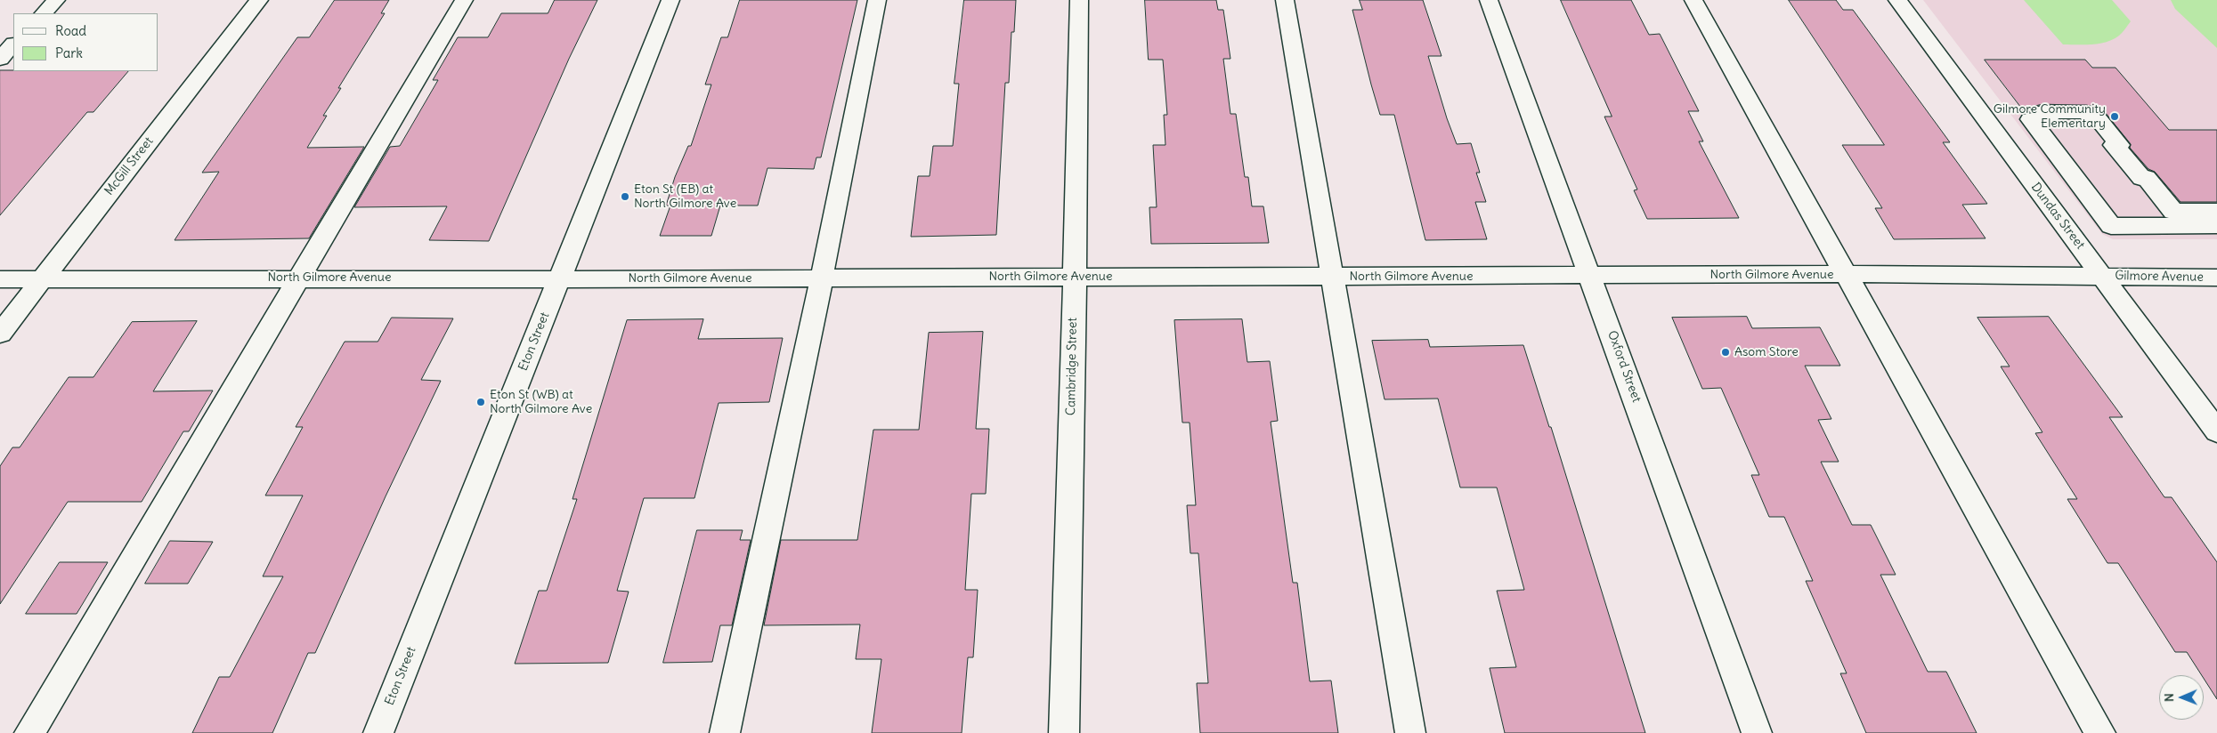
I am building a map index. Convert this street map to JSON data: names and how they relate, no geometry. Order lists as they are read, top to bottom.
{
  "streets": {
    "street": [
      "McGill Street",
      "Dundas Street",
      "North Gilmore Avenue",
      "Gilmore Avenue",
      "Eton Street",
      "Cambridge Street",
      "Oxford Street"
    ]
  },
  "crossings": [
    ["McGill Street", "North Gilmore Avenue"],
    ["Dundas Street", "North Gilmore Avenue"],
    ["Dundas Street", "Gilmore Avenue"],
    ["North Gilmore Avenue", "Gilmore Avenue"],
    ["North Gilmore Avenue", "Eton Street"],
    ["North Gilmore Avenue", "Cambridge Street"],
    ["North Gilmore Avenue", "Oxford Street"]
  ],
  "places": [
    "Gilmore Community Elementary",
    "Eton St (EB) at North Gilmore Ave",
    "Asom Store",
    "Eton St (WB) at North Gilmore Ave"
  ],
  "legend": ["Road", "Park"],
  "north": "left"
}
